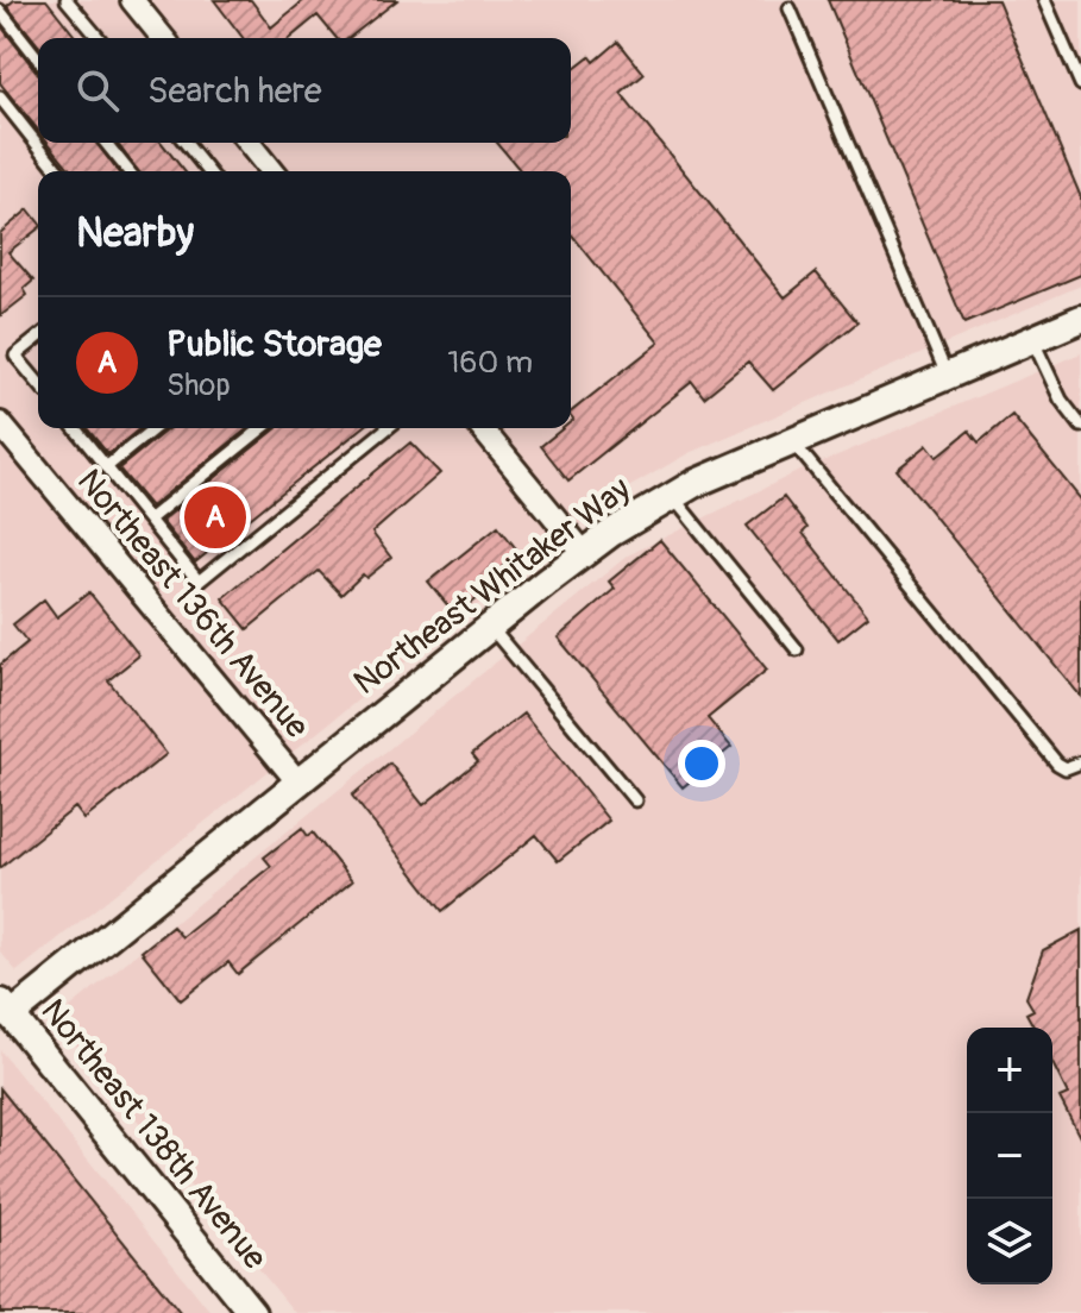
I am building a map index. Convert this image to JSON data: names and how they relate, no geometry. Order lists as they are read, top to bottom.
{
  "streets": {
    "street": ["Northeast Whitaker Way", "Northeast 136th Avenue", "Northeast 138th Avenue"]
  },
  "crossings": [
    ["Northeast Whitaker Way", "Northeast 136th Avenue"],
    ["Northeast Whitaker Way", "Northeast 138th Avenue"]
  ],
  "page": {
    "search": "Search here",
    "heading": "Nearby",
    "list": [
      {
        "mark": "A",
        "name": "Public Storage",
        "note": "Shop",
        "value": "160 m"
      }
    ],
    "pins": "A",
    "map_buttons": ["+", "−"]
  }
}
